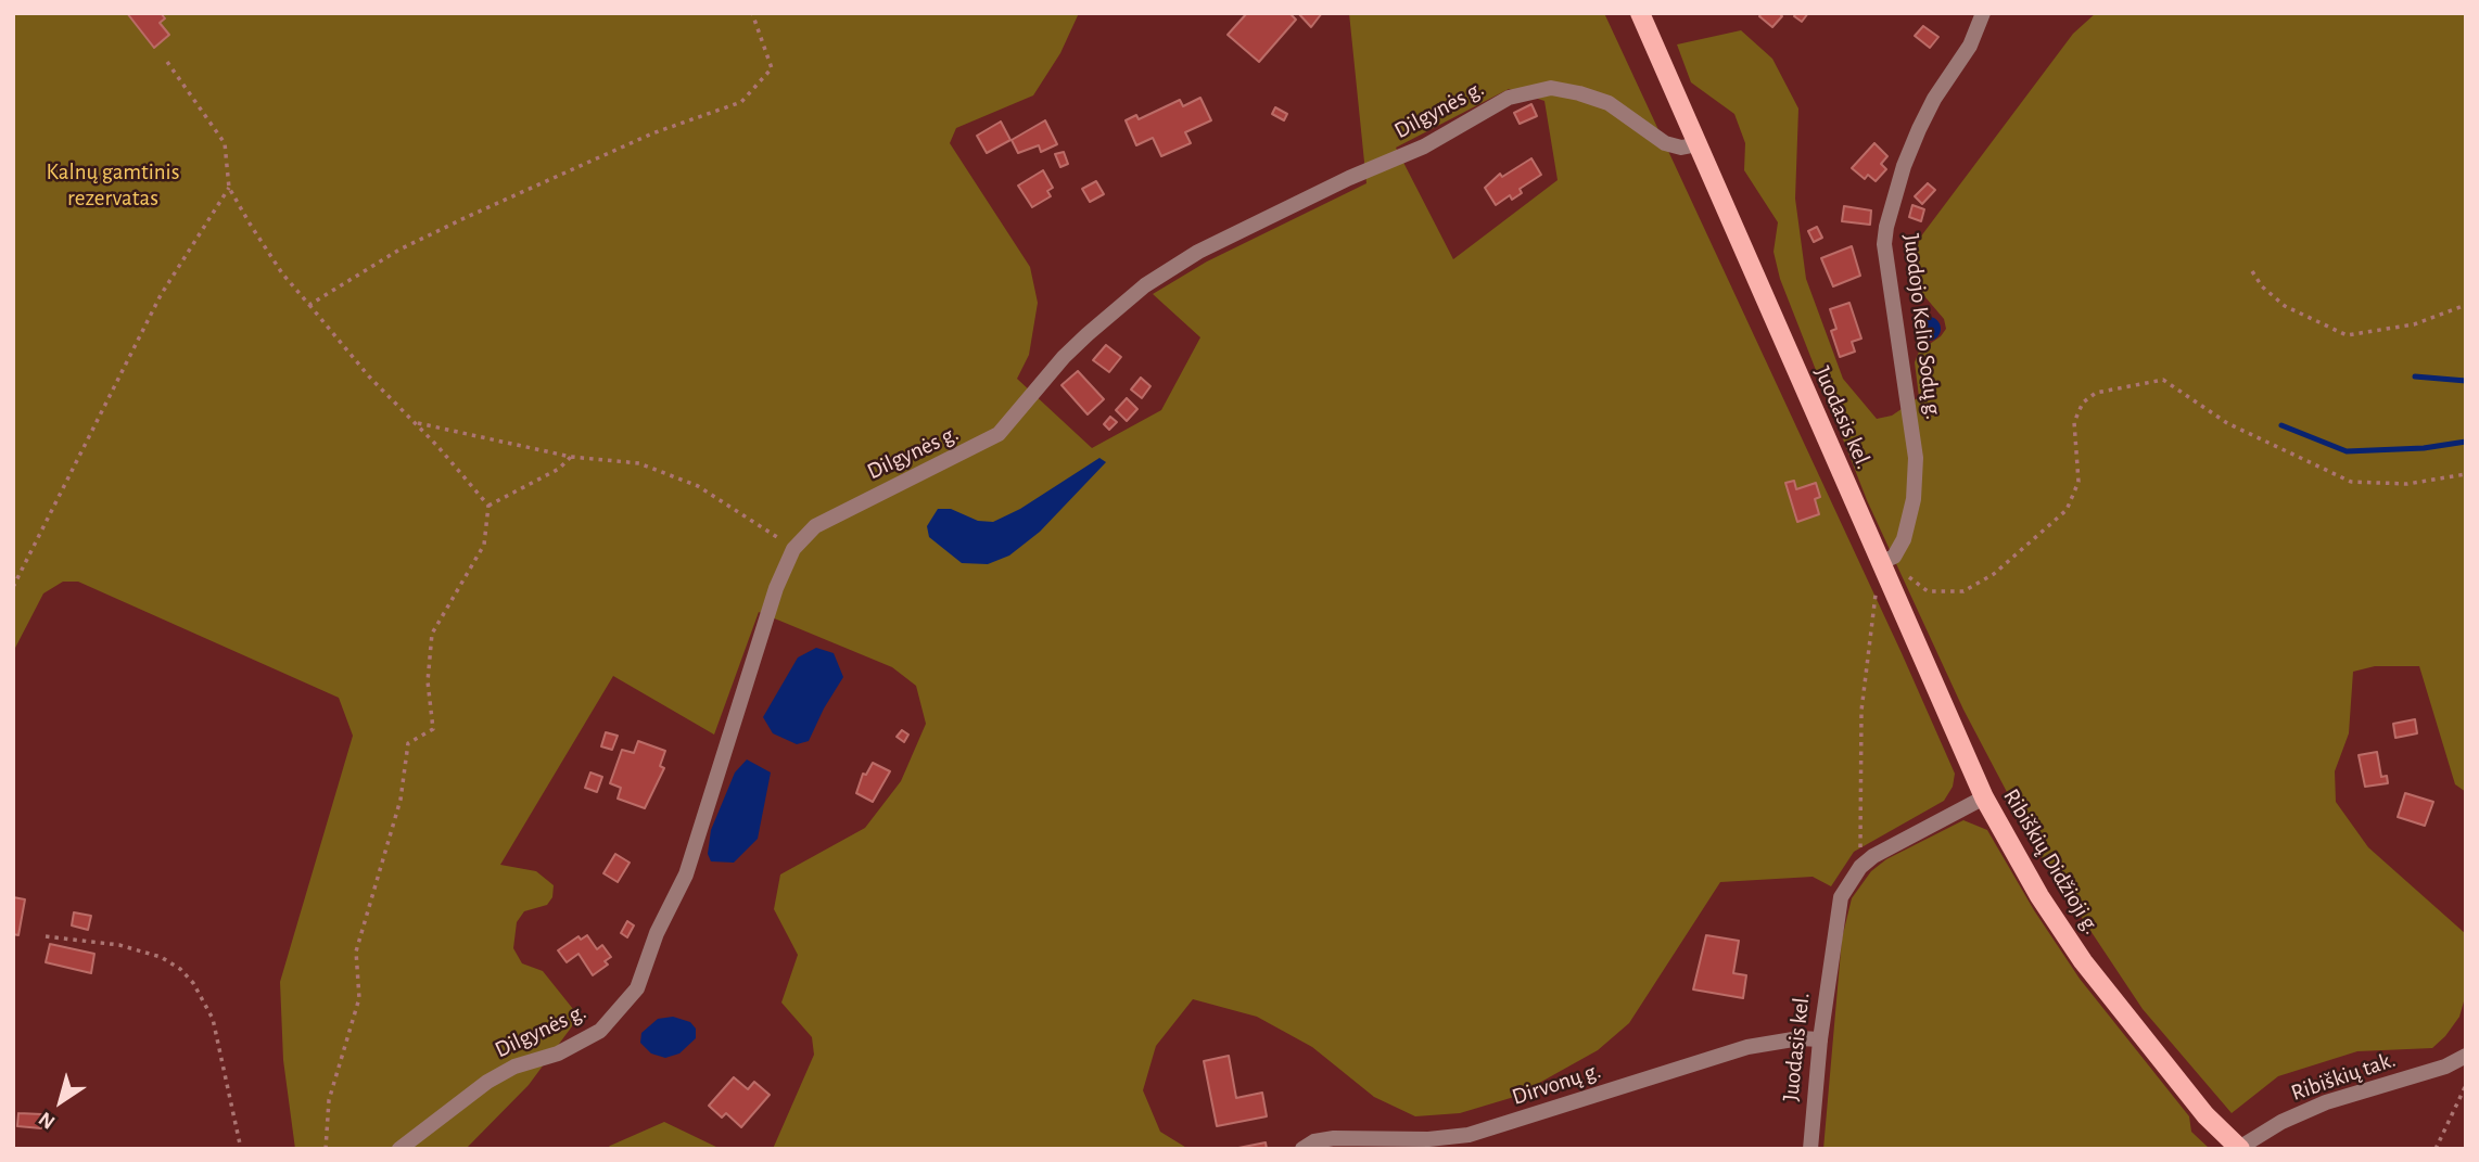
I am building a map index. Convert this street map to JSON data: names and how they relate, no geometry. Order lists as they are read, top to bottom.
{
  "streets": {
    "main road": ["Juodasis kel.", "Ribiškių Didžioji g."],
    "street": [
      "Dilgynės g.",
      "Juodojo Kelio Sodų g.",
      "Ribiškių tak.",
      "Dirvonų g."
    ]
  },
  "crossings": [
    ["Dilgynės g.", "Juodasis kel."],
    ["Juodojo Kelio Sodų g.", "Juodasis kel."],
    ["Juodojo Kelio Sodų g.", "Ribiškių Didžioji g."],
    ["Juodasis kel.", "Ribiškių Didžioji g."],
    ["Juodasis kel.", "Dirvonų g."],
    ["Ribiškių Didžioji g.", "Ribiškių tak."]
  ],
  "parks": ["Kalnų gamtinis rezervatas"],
  "north": "bottom left"
}
